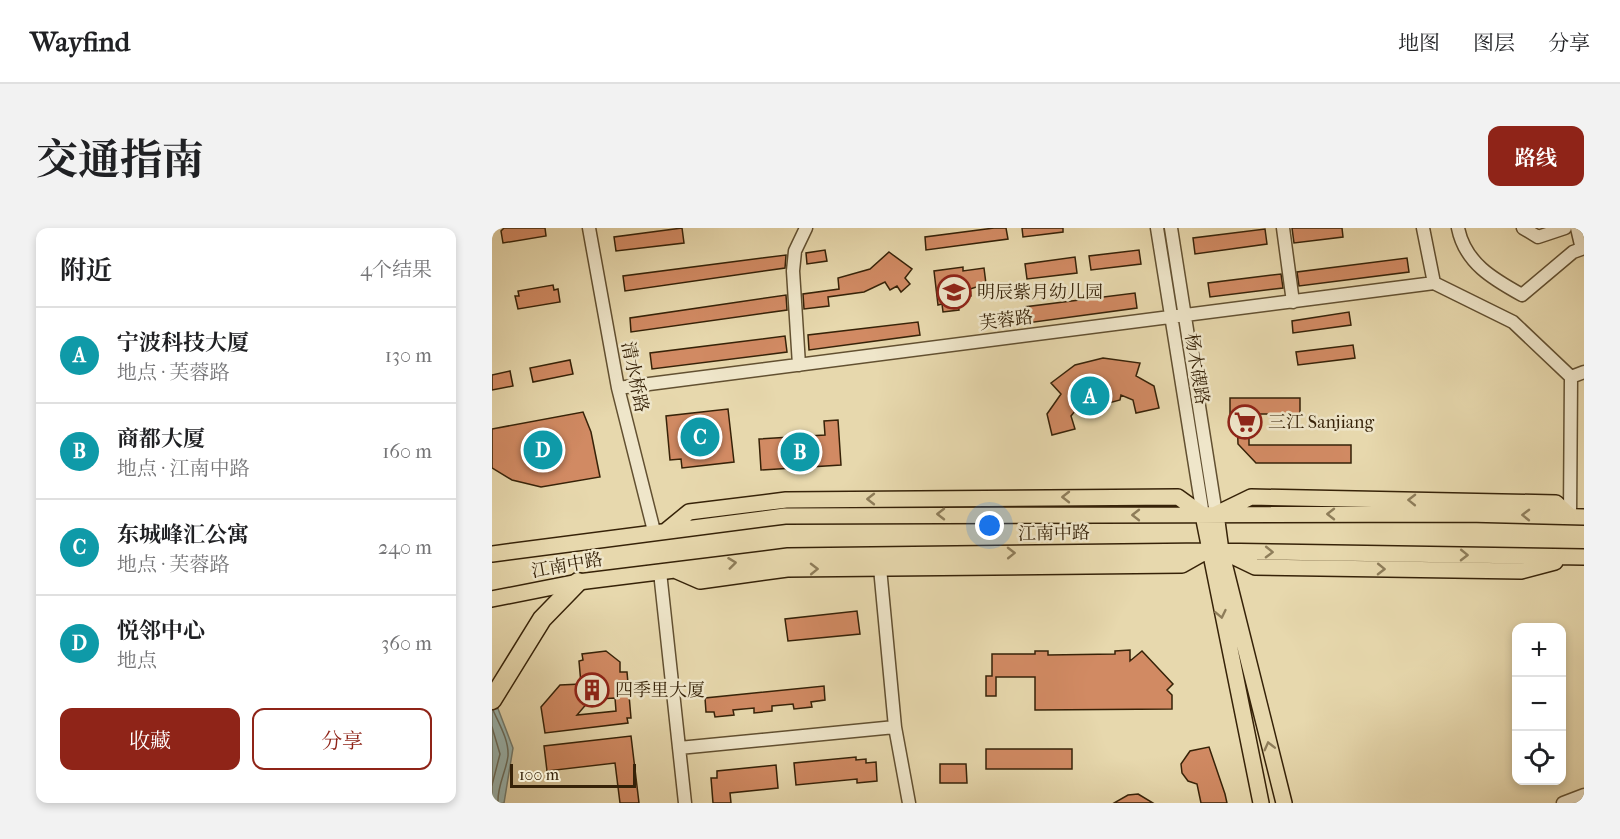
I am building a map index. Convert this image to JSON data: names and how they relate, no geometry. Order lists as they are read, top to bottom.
{
  "streets": {
    "main road": ["江南中路"],
    "street": ["芙蓉路", "杨木碶路", "清水桥路"]
  },
  "crossings": [
    ["芙蓉路", "杨木碶路"],
    ["芙蓉路", "清水桥路"],
    ["杨木碶路", "江南中路"],
    ["清水桥路", "江南中路"]
  ],
  "places": {
    "school or university": ["明辰紫月幼儿园"],
    "supermarket": ["三江 Sanjiang"],
    "building": ["四季里大厦"]
  },
  "scale_bar": "100 m",
  "page": {
    "header": "Wayfind",
    "nav": ["地图", "图层", "分享"],
    "title": "交通指南",
    "buttons": [
      "路线",
      ["收藏", "分享"]
    ],
    "heading": ["附近", "4个结果"],
    "list": [
      {
        "mark": "A",
        "name": "宁波科技大厦",
        "note": "地点 · 芙蓉路",
        "value": "130 m"
      },
      {
        "mark": "B",
        "name": "商都大厦",
        "note": "地点 · 江南中路",
        "value": "160 m"
      },
      {
        "mark": "C",
        "name": "东城峰汇公寓",
        "note": "地点 · 芙蓉路",
        "value": "240 m"
      },
      {
        "mark": "D",
        "name": "悦邻中心",
        "note": "地点",
        "value": "360 m"
      }
    ],
    "pins": [
      "A",
      "C",
      "D",
      "B"
    ],
    "map_buttons": ["+", "−"],
    "scale": "100 m"
  }
}
